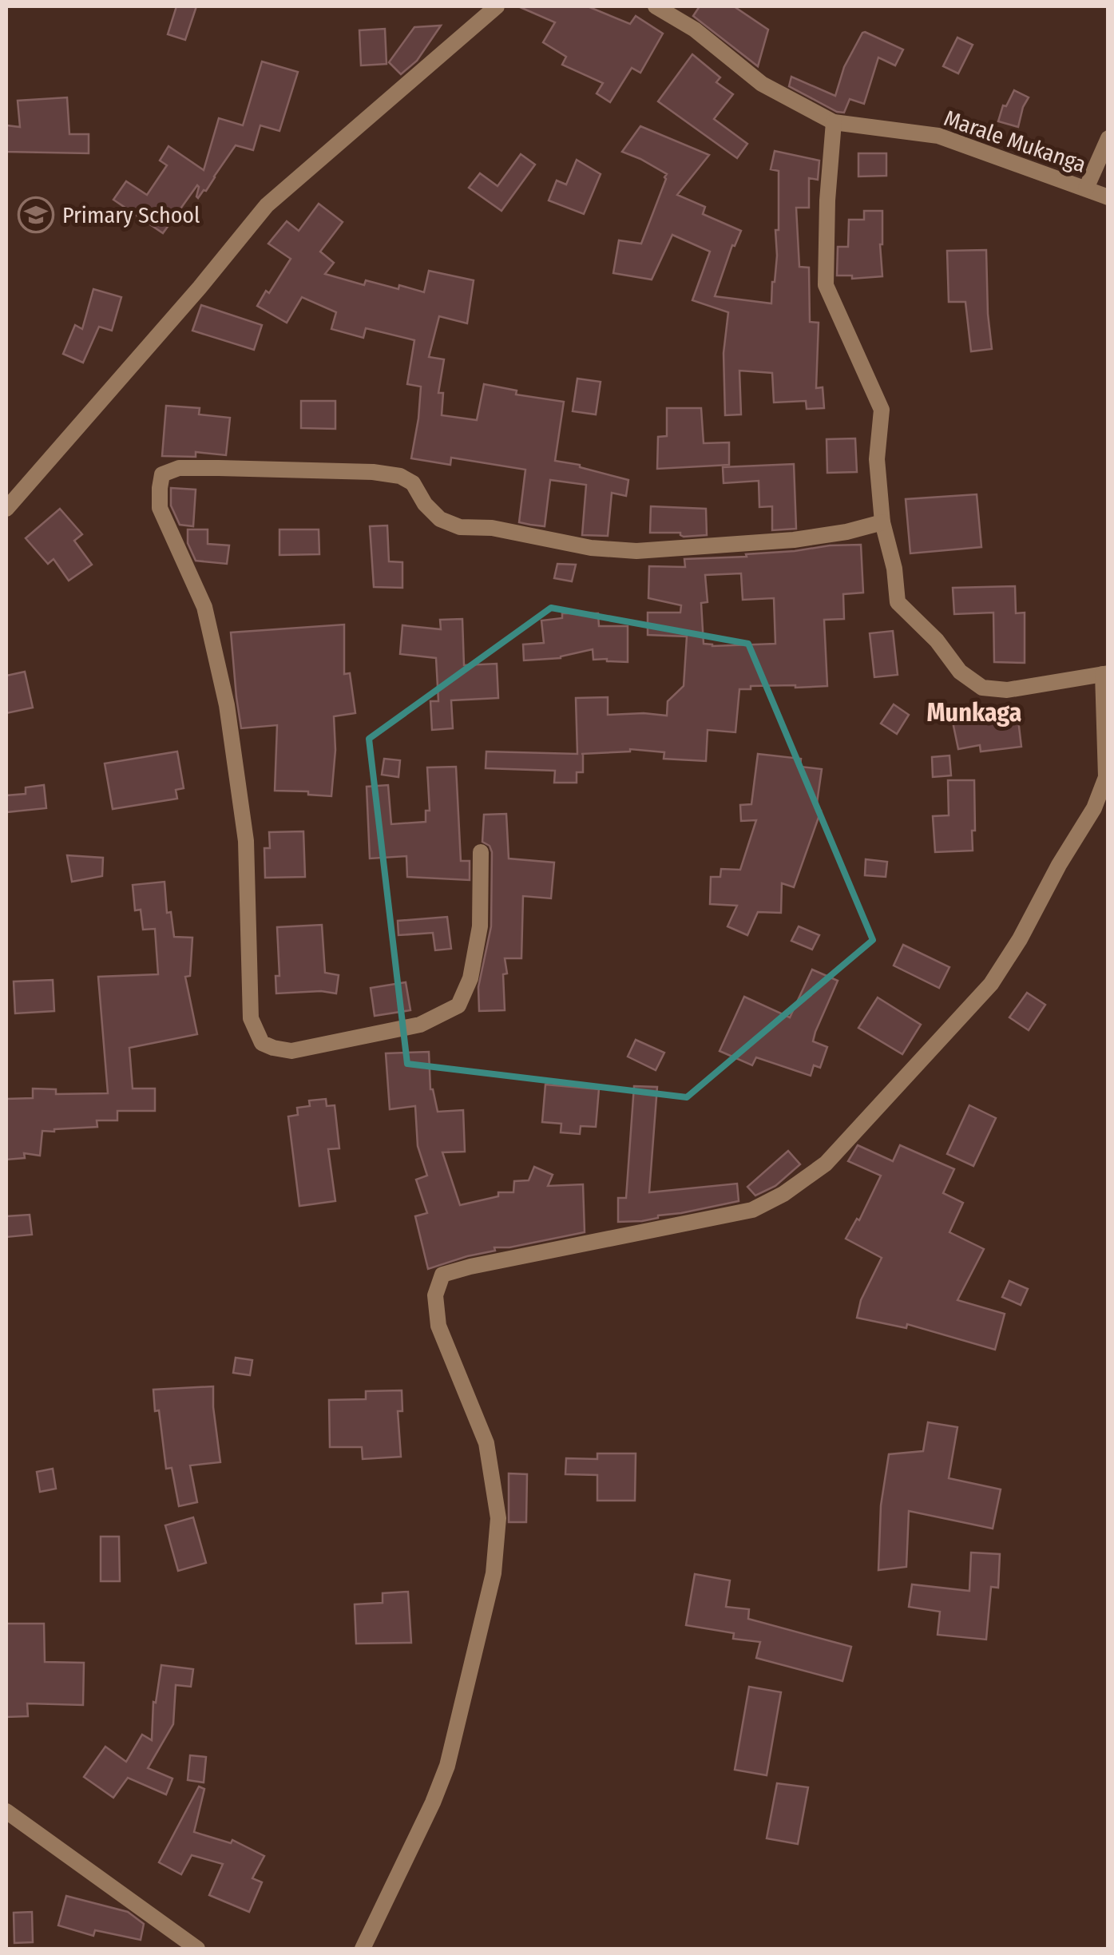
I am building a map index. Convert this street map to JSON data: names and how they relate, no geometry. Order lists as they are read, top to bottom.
{
  "streets": {
    "street": ["Marale Mukanga"]
  },
  "districts": ["Munkaga"],
  "places": {
    "school or university": ["Primary School"]
  }
}
